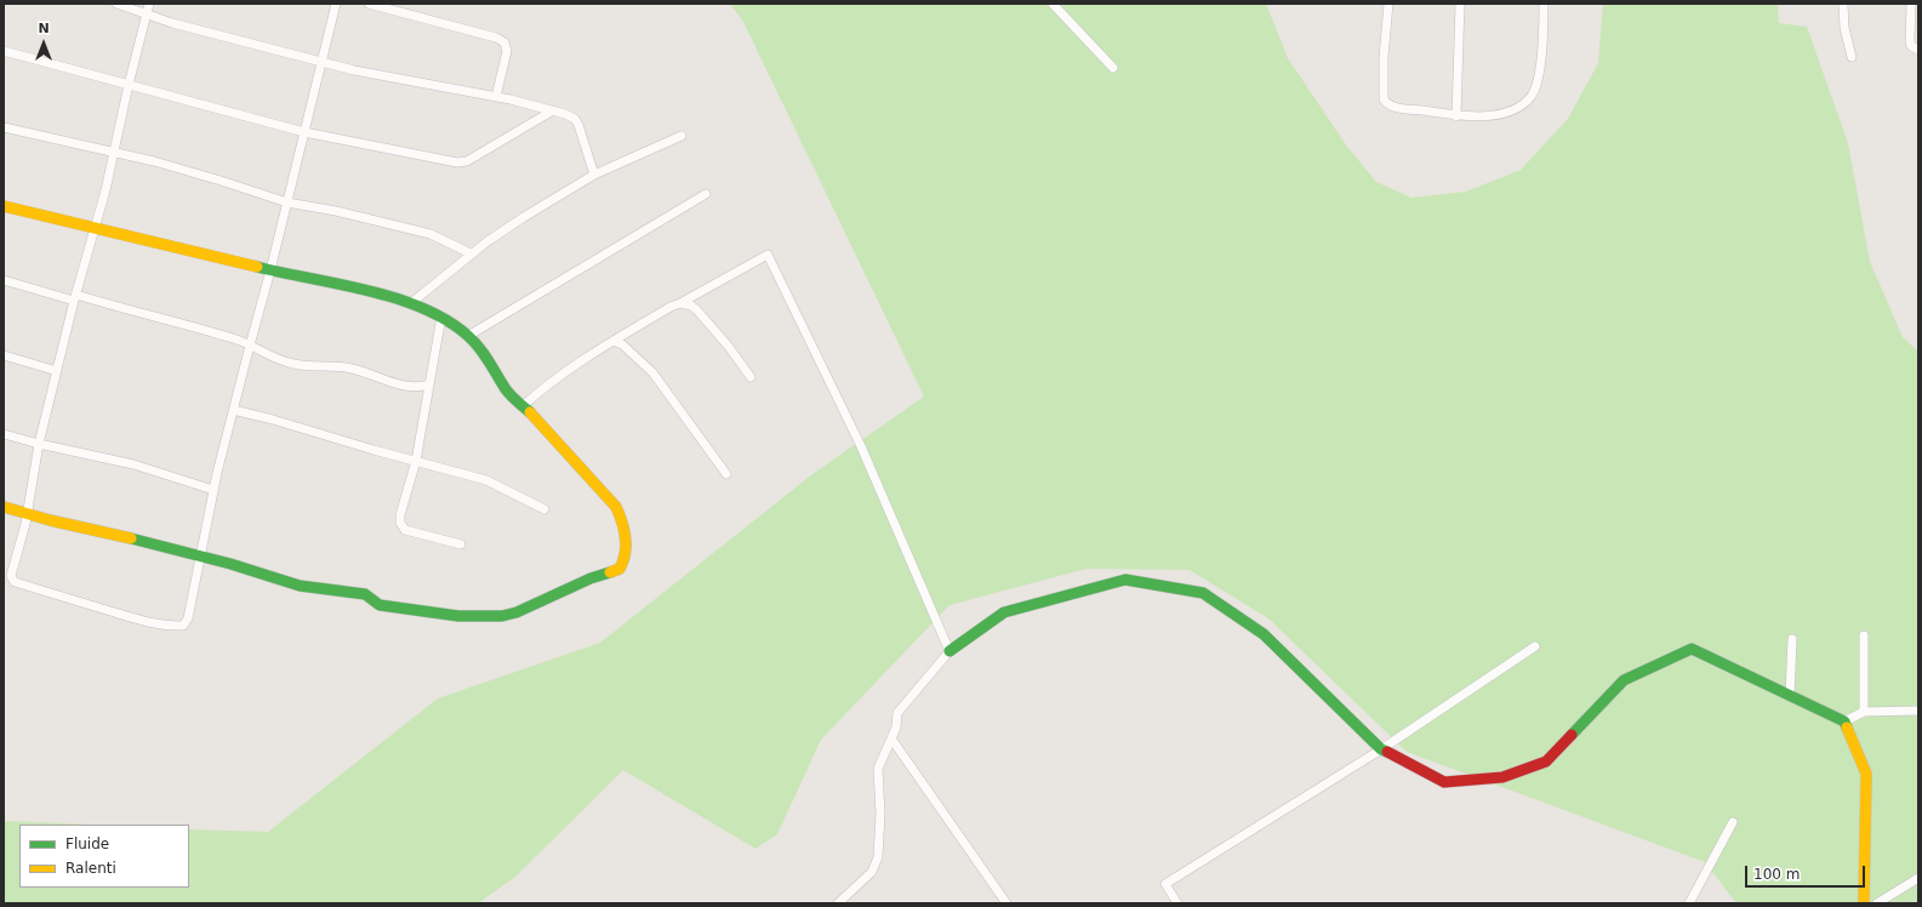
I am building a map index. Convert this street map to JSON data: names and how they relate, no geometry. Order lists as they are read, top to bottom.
{
  "legend": ["Fluide", "Ralenti"],
  "scale_bar": "100 m",
  "north": "top"
}
